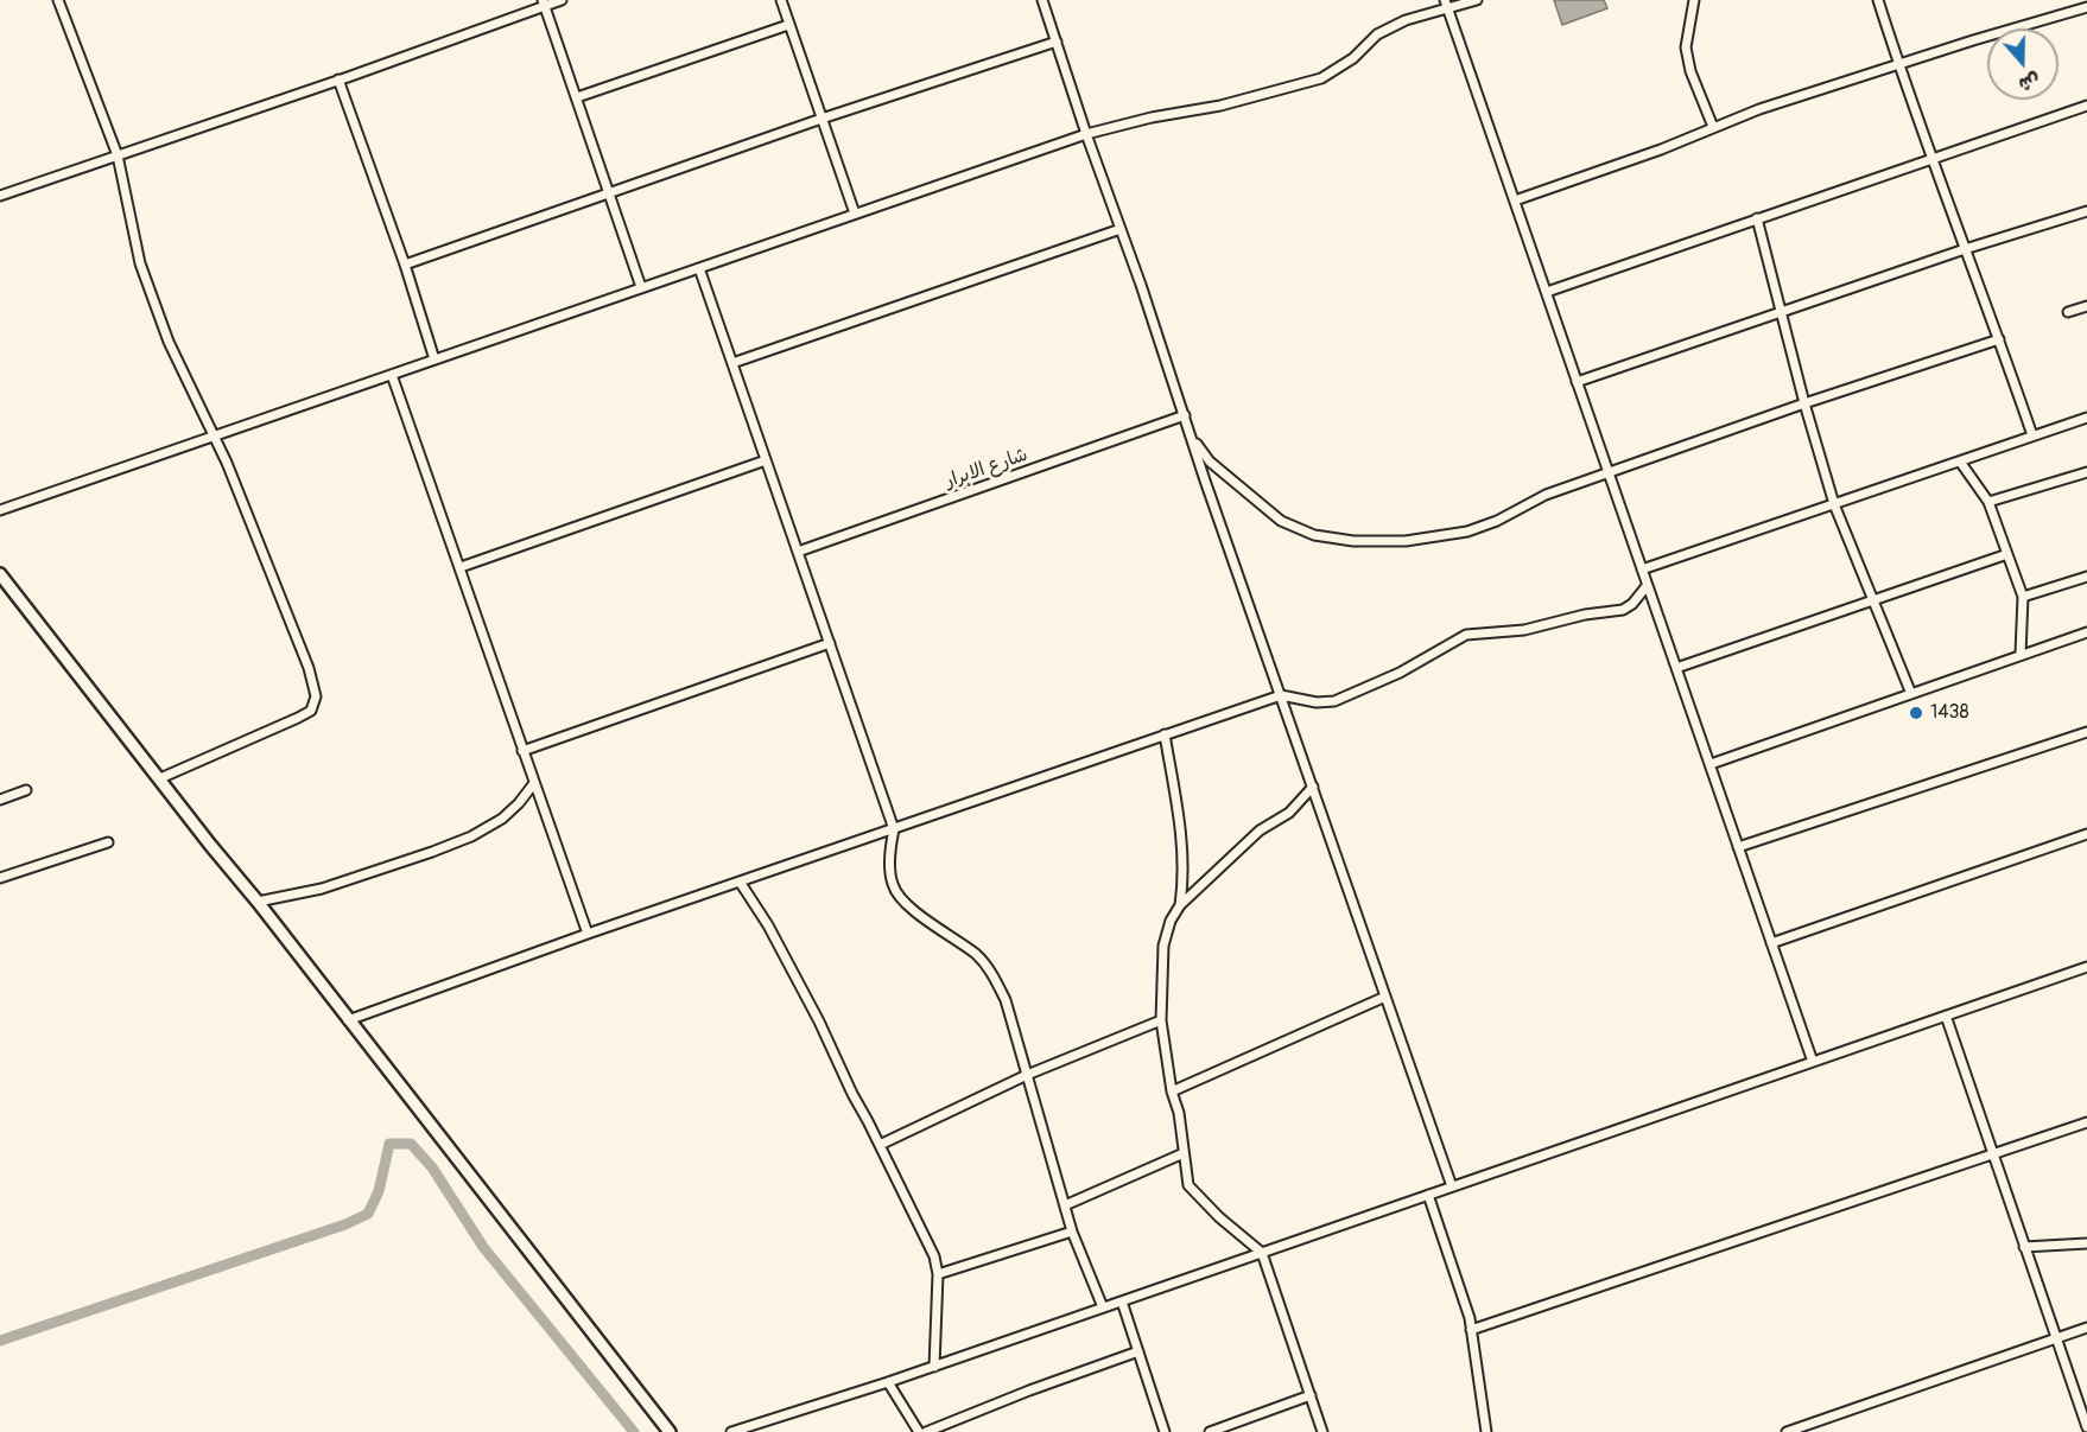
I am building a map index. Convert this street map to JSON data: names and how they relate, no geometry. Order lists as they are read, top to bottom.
{
  "streets": {
    "street": ["شارع الابرار"]
  },
  "places": ["1438"],
  "north": "bottom"
}
